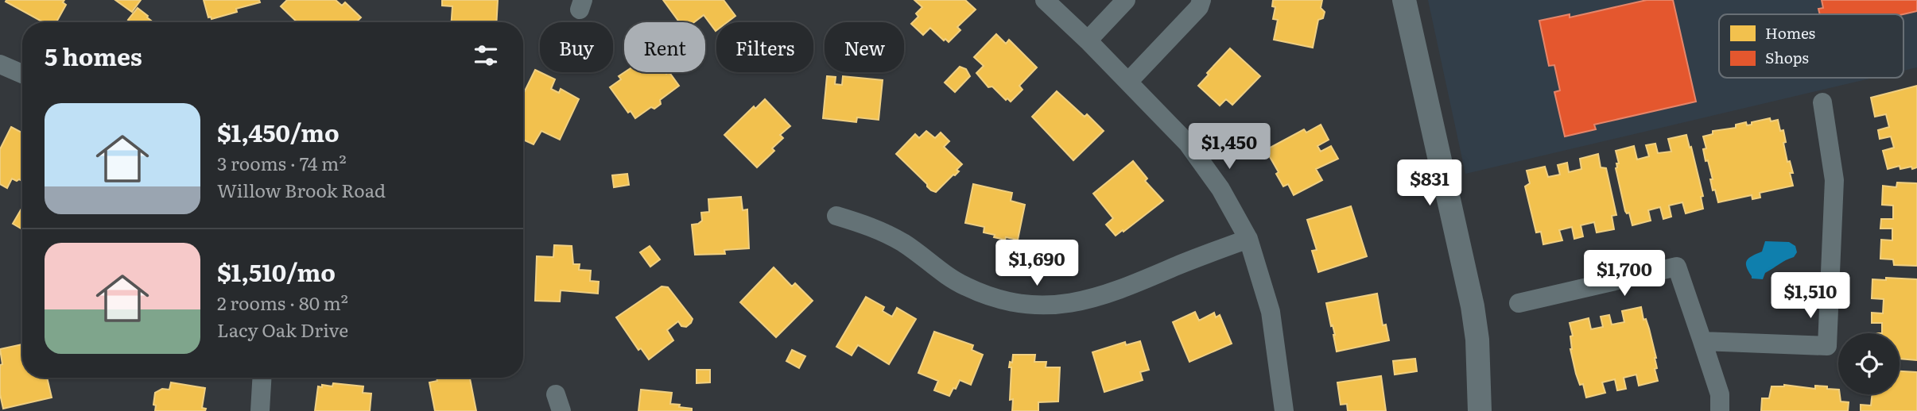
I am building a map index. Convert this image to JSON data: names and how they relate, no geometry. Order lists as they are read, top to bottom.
{
  "legend": ["Homes", "Shops"],
  "page": {
    "chip": [
      "Buy",
      "Rent",
      "Filters",
      "New"
    ],
    "heading": "5 homes",
    "list": [
      {
        "name": "$1,450/mo",
        "note": "3 rooms · 74 m² · Willow Brook Road"
      },
      {
        "name": "$1,510/mo",
        "note": "2 rooms · 80 m² · Lacy Oak Drive"
      }
    ],
    "price": [
      "$1,450",
      "$831",
      "$1,690",
      "$1,700",
      "$1,510"
    ]
  }
}
